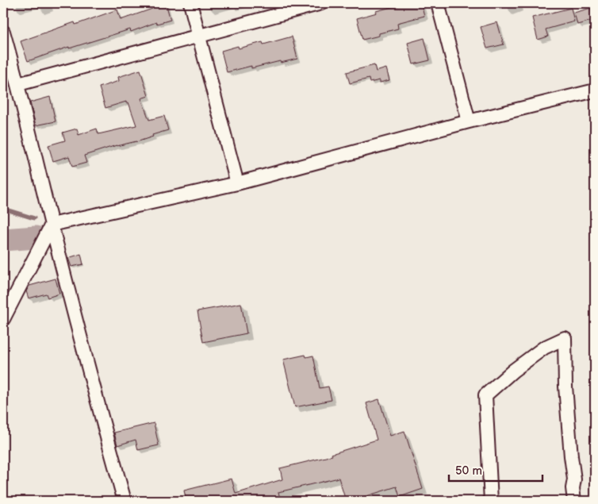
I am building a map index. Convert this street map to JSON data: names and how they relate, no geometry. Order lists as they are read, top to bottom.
{
  "scale_bar": "50 m"
}
